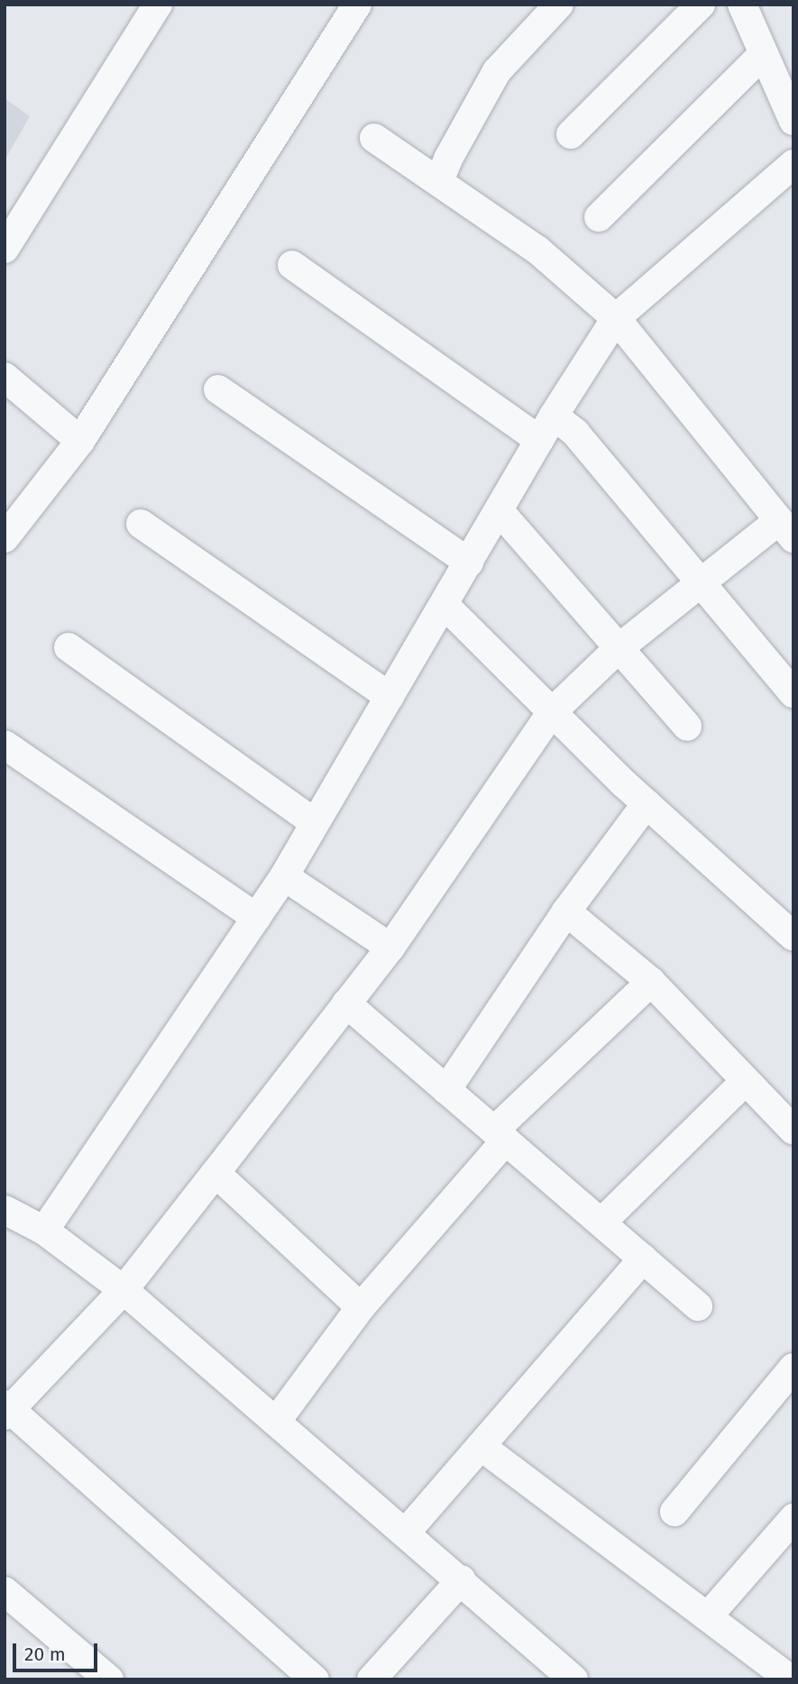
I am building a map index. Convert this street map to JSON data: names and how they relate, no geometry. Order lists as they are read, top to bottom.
{
  "scale_bar": "20 m"
}
